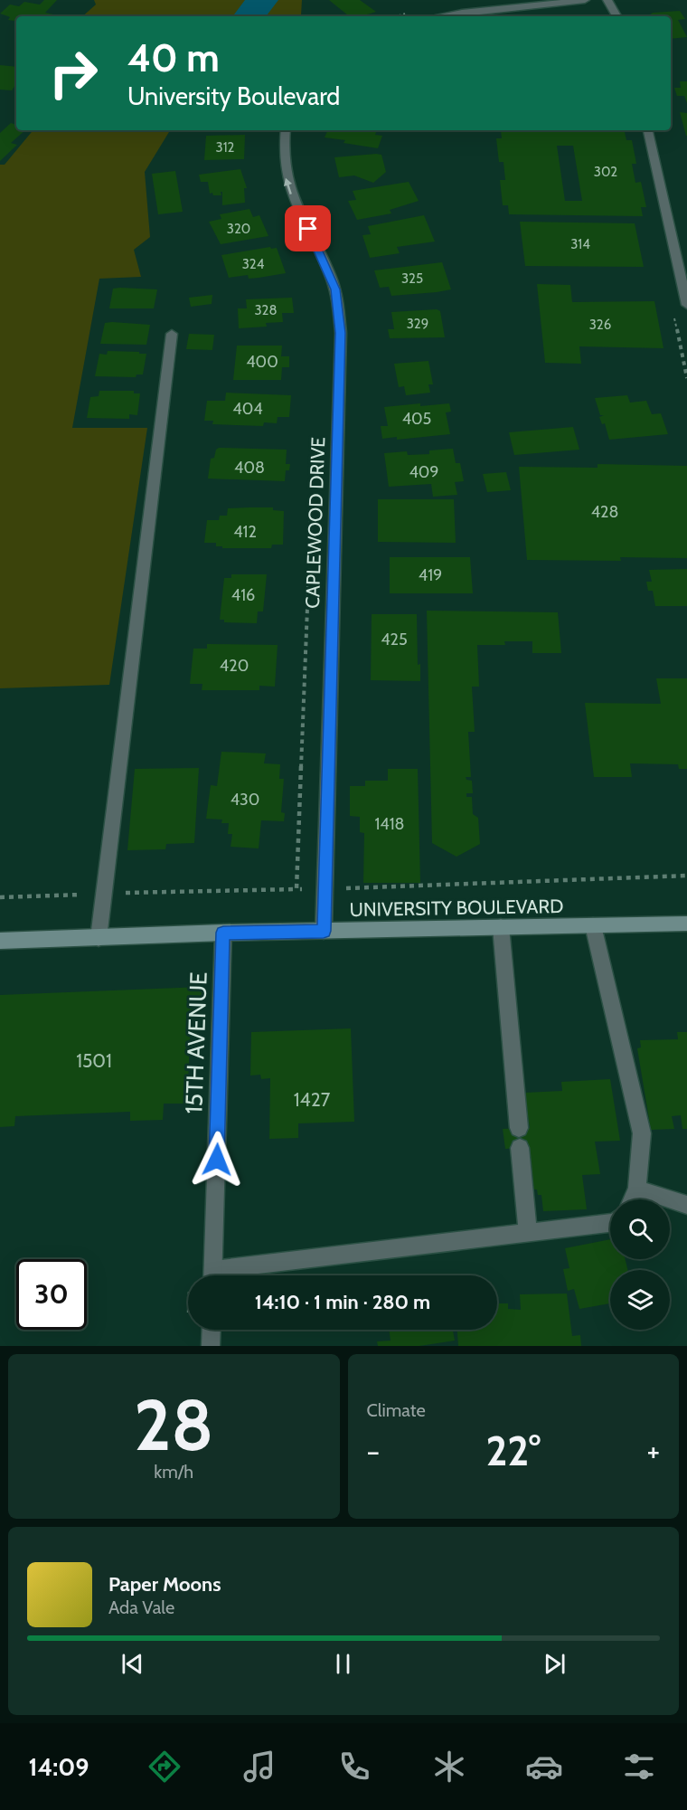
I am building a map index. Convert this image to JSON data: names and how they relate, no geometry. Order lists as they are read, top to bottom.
{
  "streets": {
    "main road": ["UNIVERSITY BOULEVARD"],
    "street": ["CAPLEWOOD DRIVE", "15TH AVENUE"]
  },
  "crossings": [
    ["CAPLEWOOD DRIVE", "UNIVERSITY BOULEVARD"],
    ["UNIVERSITY BOULEVARD", "15TH AVENUE"]
  ],
  "one_way": ["CAPLEWOOD DRIVE"],
  "house_numbers": [
    "312",
    "302",
    "320",
    "314",
    "324",
    "325",
    "328",
    "329",
    "326",
    "400",
    "404",
    "405",
    "408",
    "409",
    "428",
    "412",
    "419",
    "416",
    "425",
    "420",
    "430",
    "1418",
    "1501",
    "1427"
  ],
  "page": {
    "turn": ["40 m", "University Boulevard"],
    "limit": "30",
    "trip": "14:10 · 1 min · 280 m",
    "tile": [
      ["28", "km/h"],
      "Climate"
    ],
    "heat": ["−", "22°", "+"],
    "song": ["Paper Moons", "Ada Vale"],
    "tabs": "14:09"
  }
}
